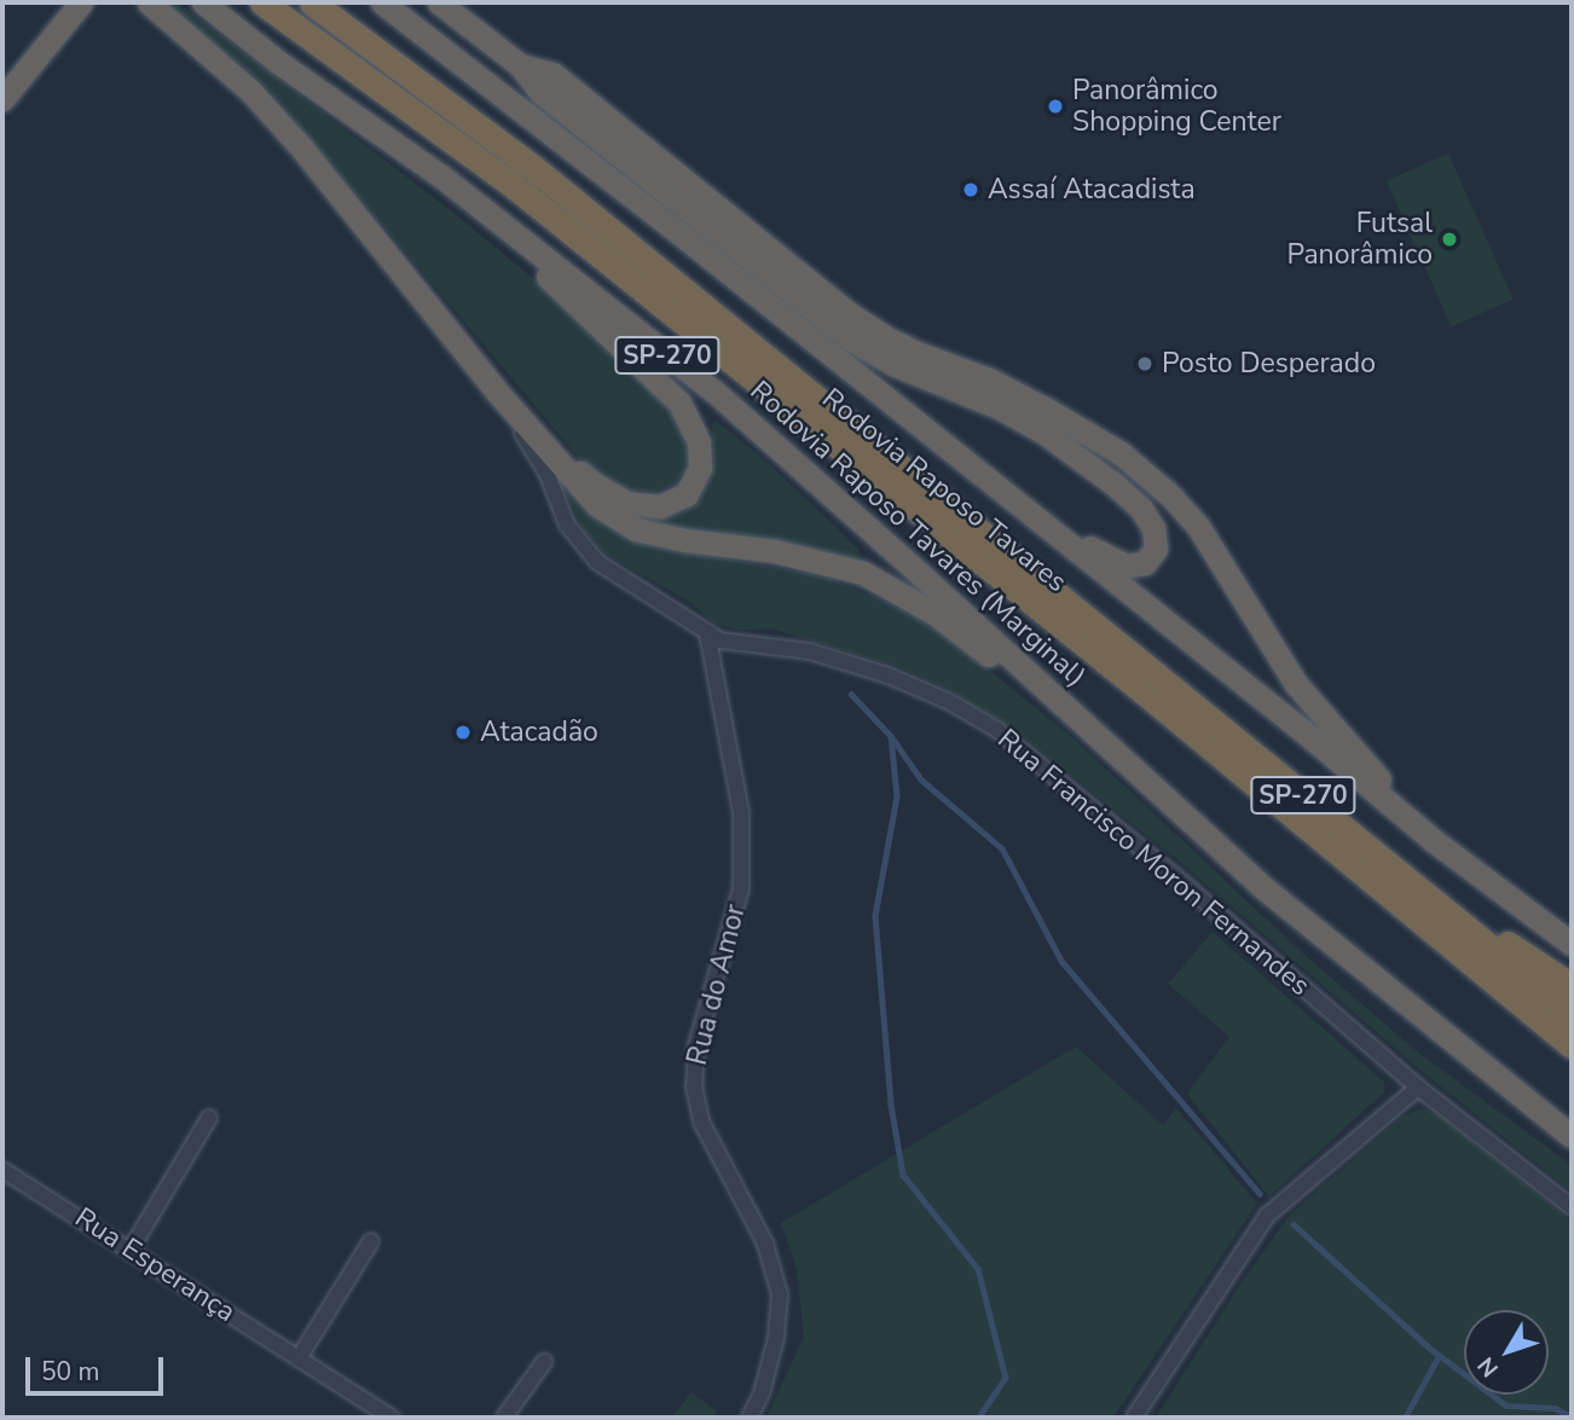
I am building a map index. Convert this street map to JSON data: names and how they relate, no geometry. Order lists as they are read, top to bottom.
{
  "streets": {
    "highway": ["SP-270", "Rodovia Raposo Tavares", "Rodovia Raposo Tavares (Marginal)"],
    "street": ["Rua Francisco Moron Fernandes", "Rua do Amor", "Rua Esperança"]
  },
  "crossings": [
    ["Rua Francisco Moron Fernandes", "Rua do Amor"]
  ],
  "places": [
    "Panorâmico Shopping Center",
    "Assaí Atacadista",
    "Futsal Panorâmico",
    "Posto Desperado",
    "Atacadão"
  ],
  "scale_bar": "50 m",
  "north": "bottom left"
}
